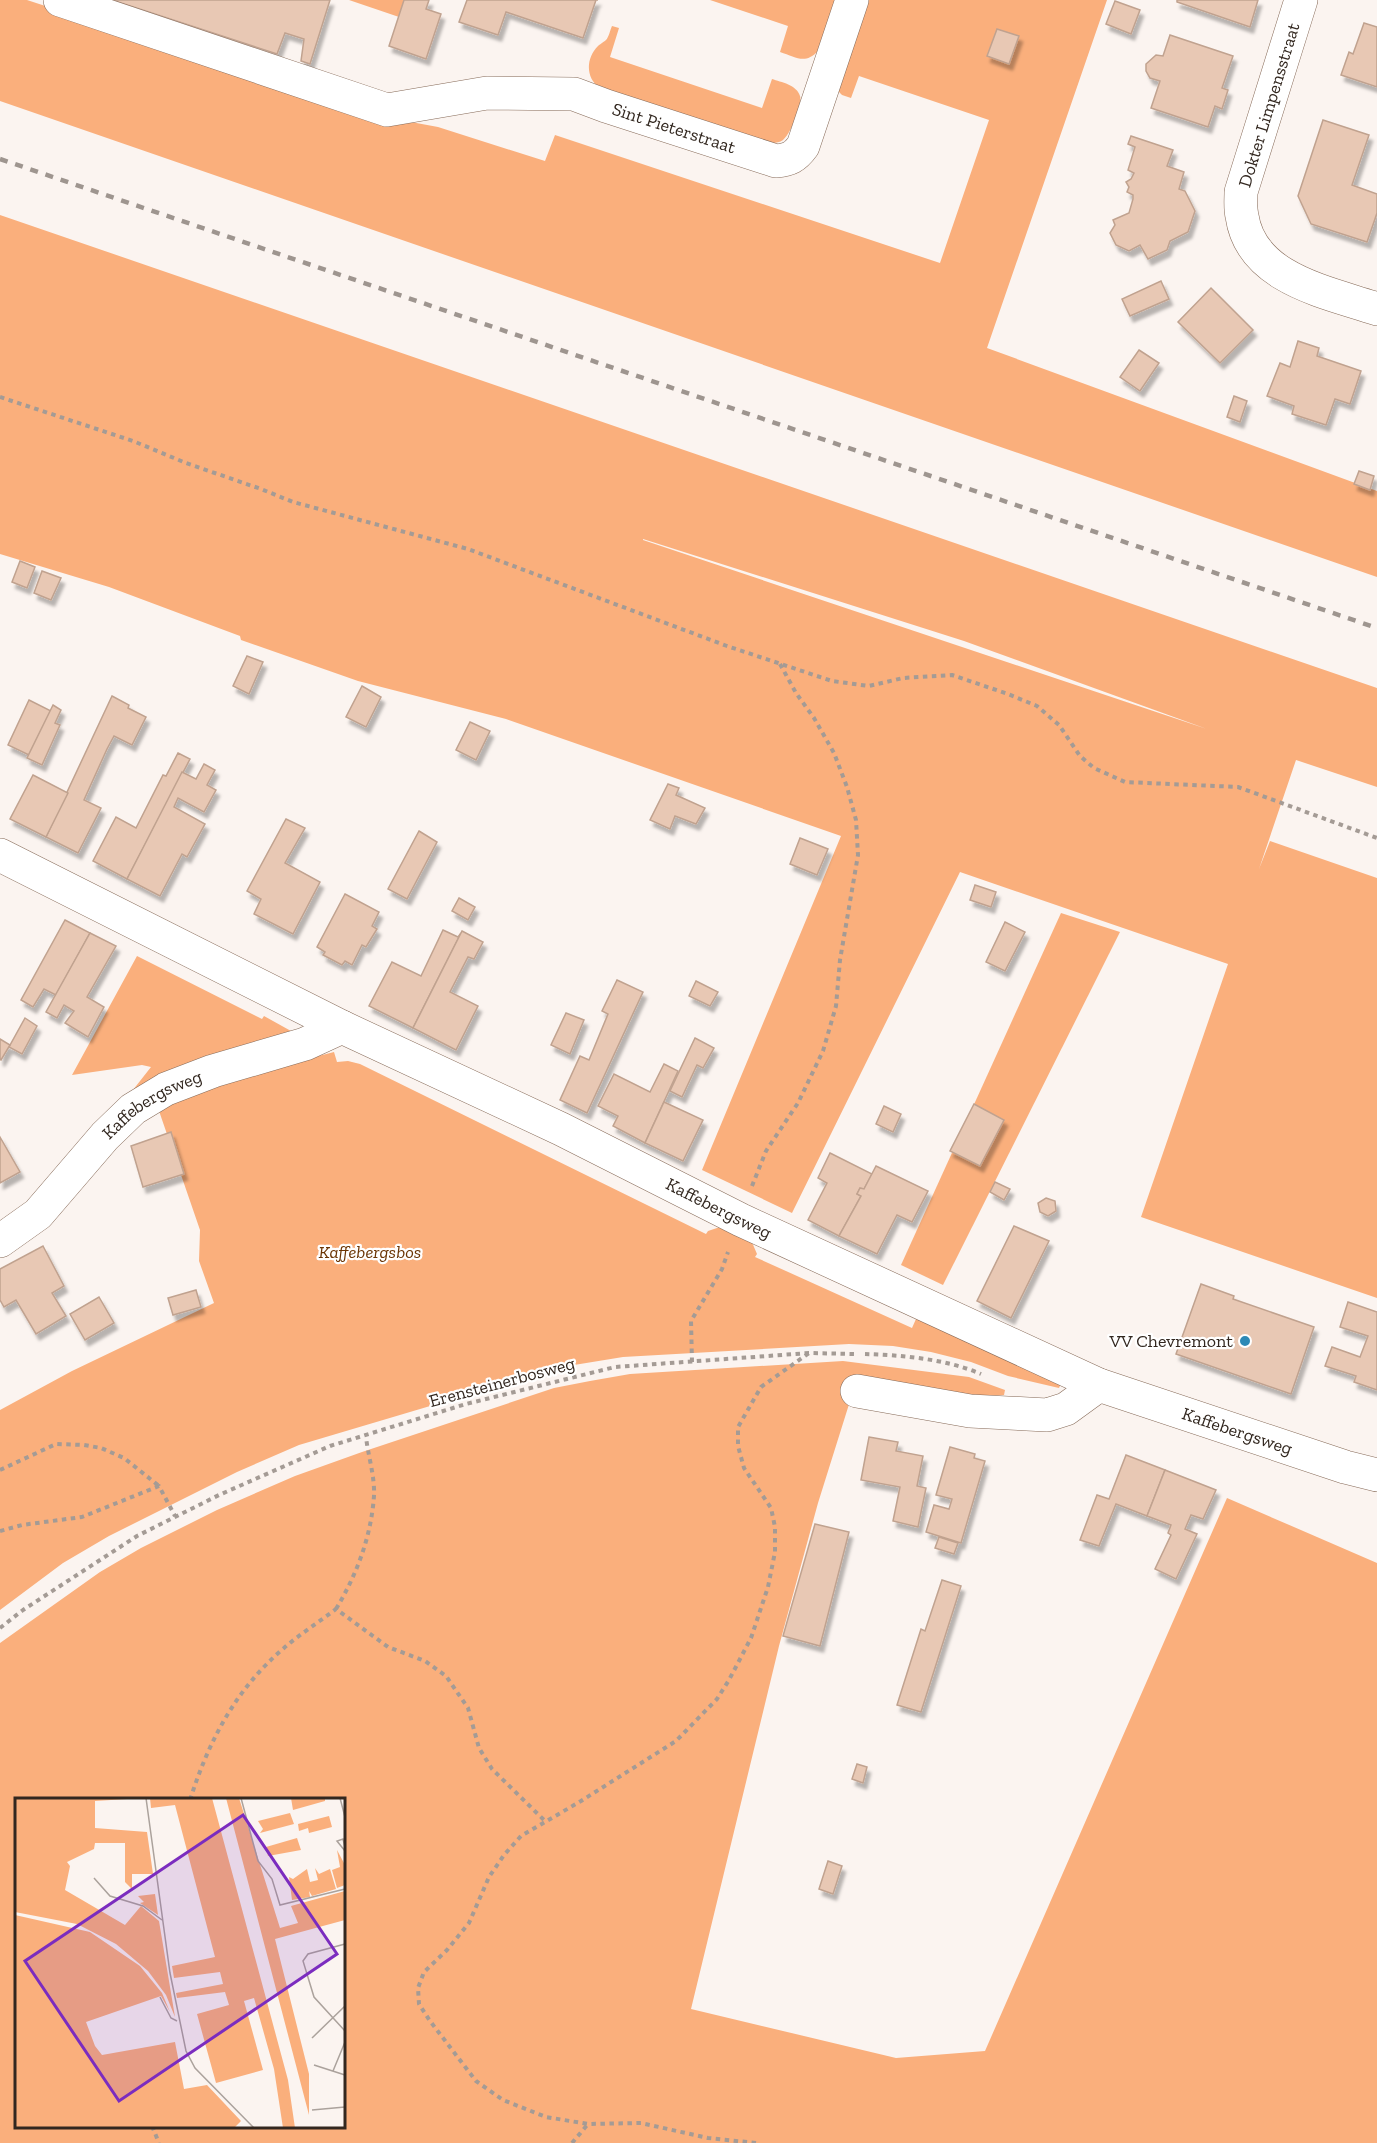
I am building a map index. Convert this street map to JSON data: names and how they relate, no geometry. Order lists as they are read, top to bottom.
{
  "streets": {
    "street": ["Dokter Limpensstraat", "Sint Pieterstraat", "Kaffebergsweg"],
    "path": ["Erensteinerbosweg"]
  },
  "parks": ["Kaffebergsbos"],
  "places": ["VV Chevremont"]
}
